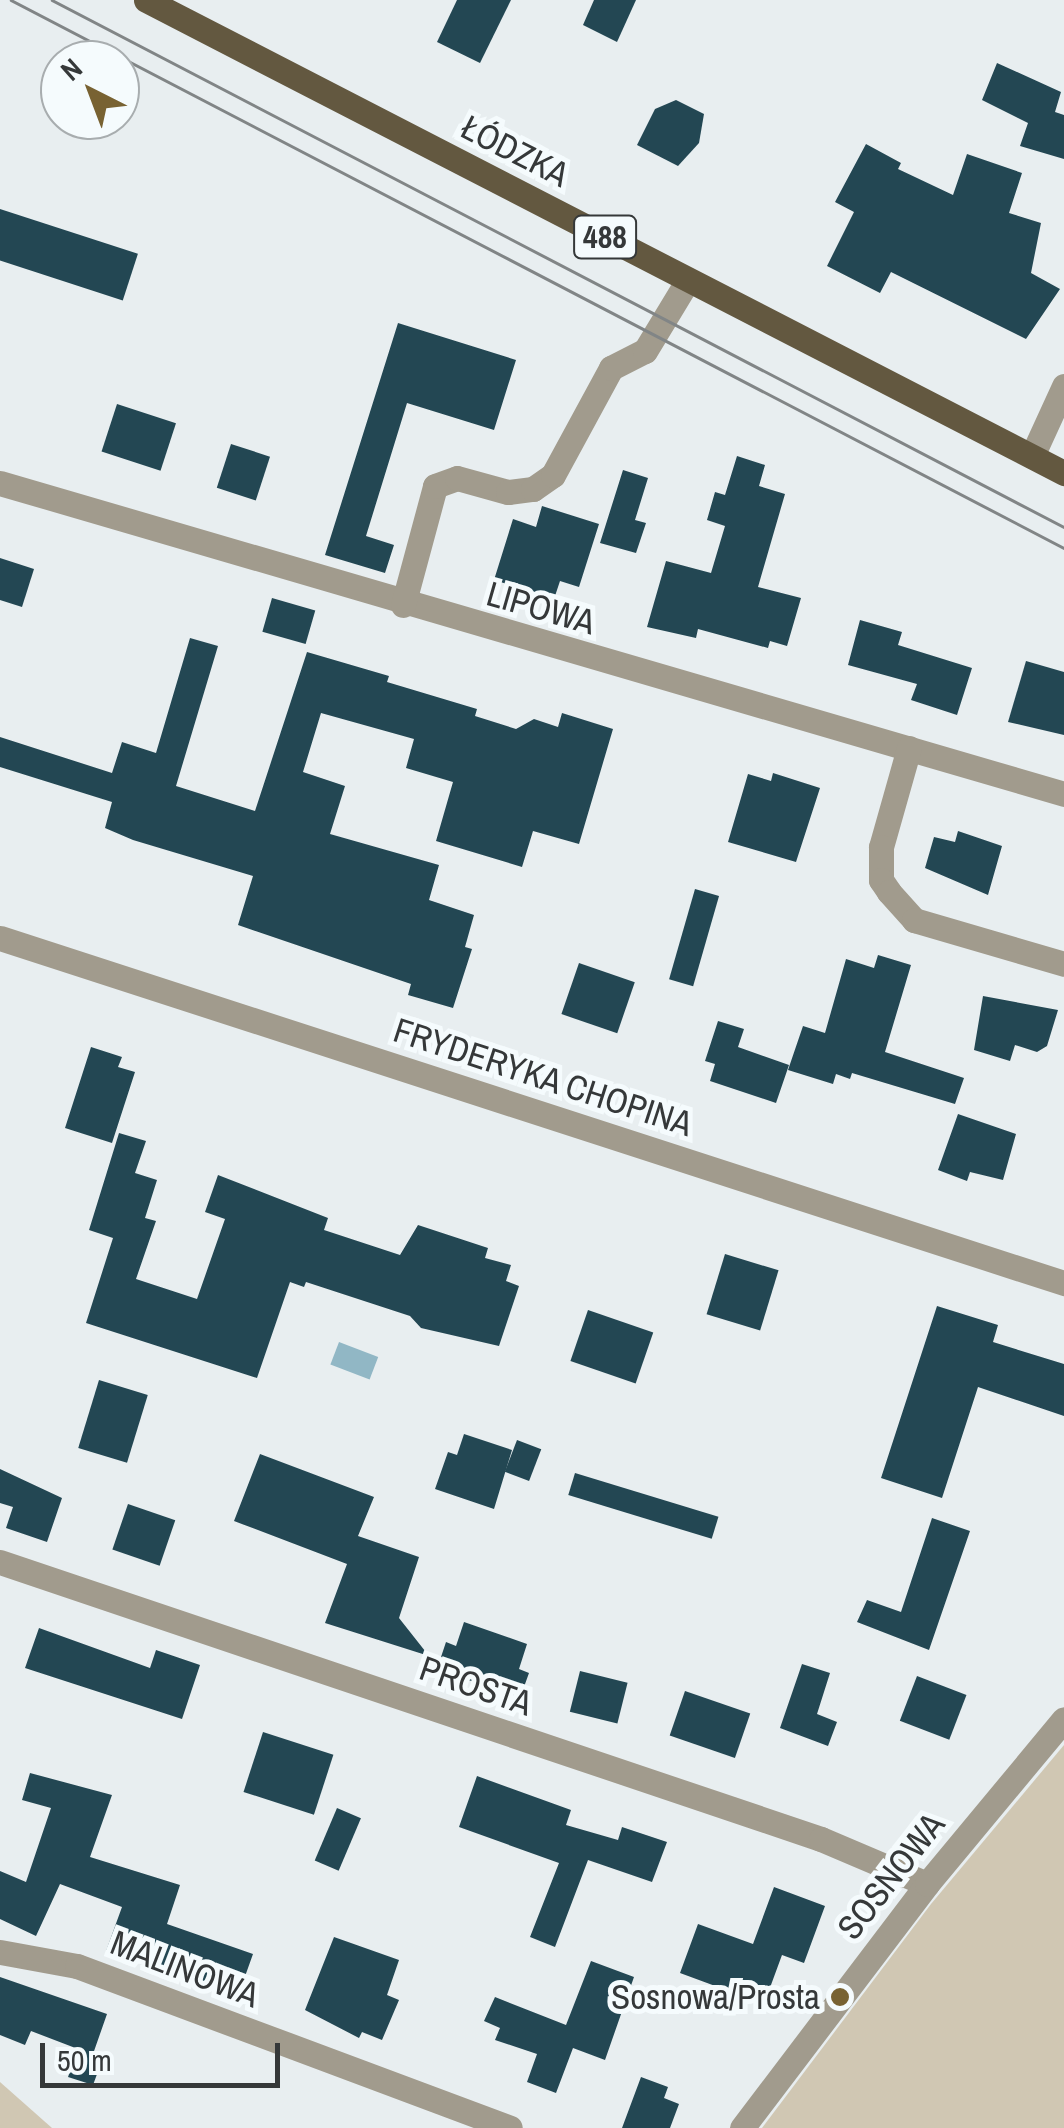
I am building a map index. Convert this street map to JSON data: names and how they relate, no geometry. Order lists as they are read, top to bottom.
{
  "streets": {
    "main road": ["ŁÓDZKA", "488"],
    "street": [
      "LIPOWA",
      "FRYDERYKA CHOPINA",
      "PROSTA",
      "SOSNOWA",
      "MALINOWA"
    ]
  },
  "crossings": [
    ["PROSTA", "SOSNOWA"]
  ],
  "places": ["Sosnowa/Prosta"],
  "scale_bar": "50 m",
  "north": "top left"
}
